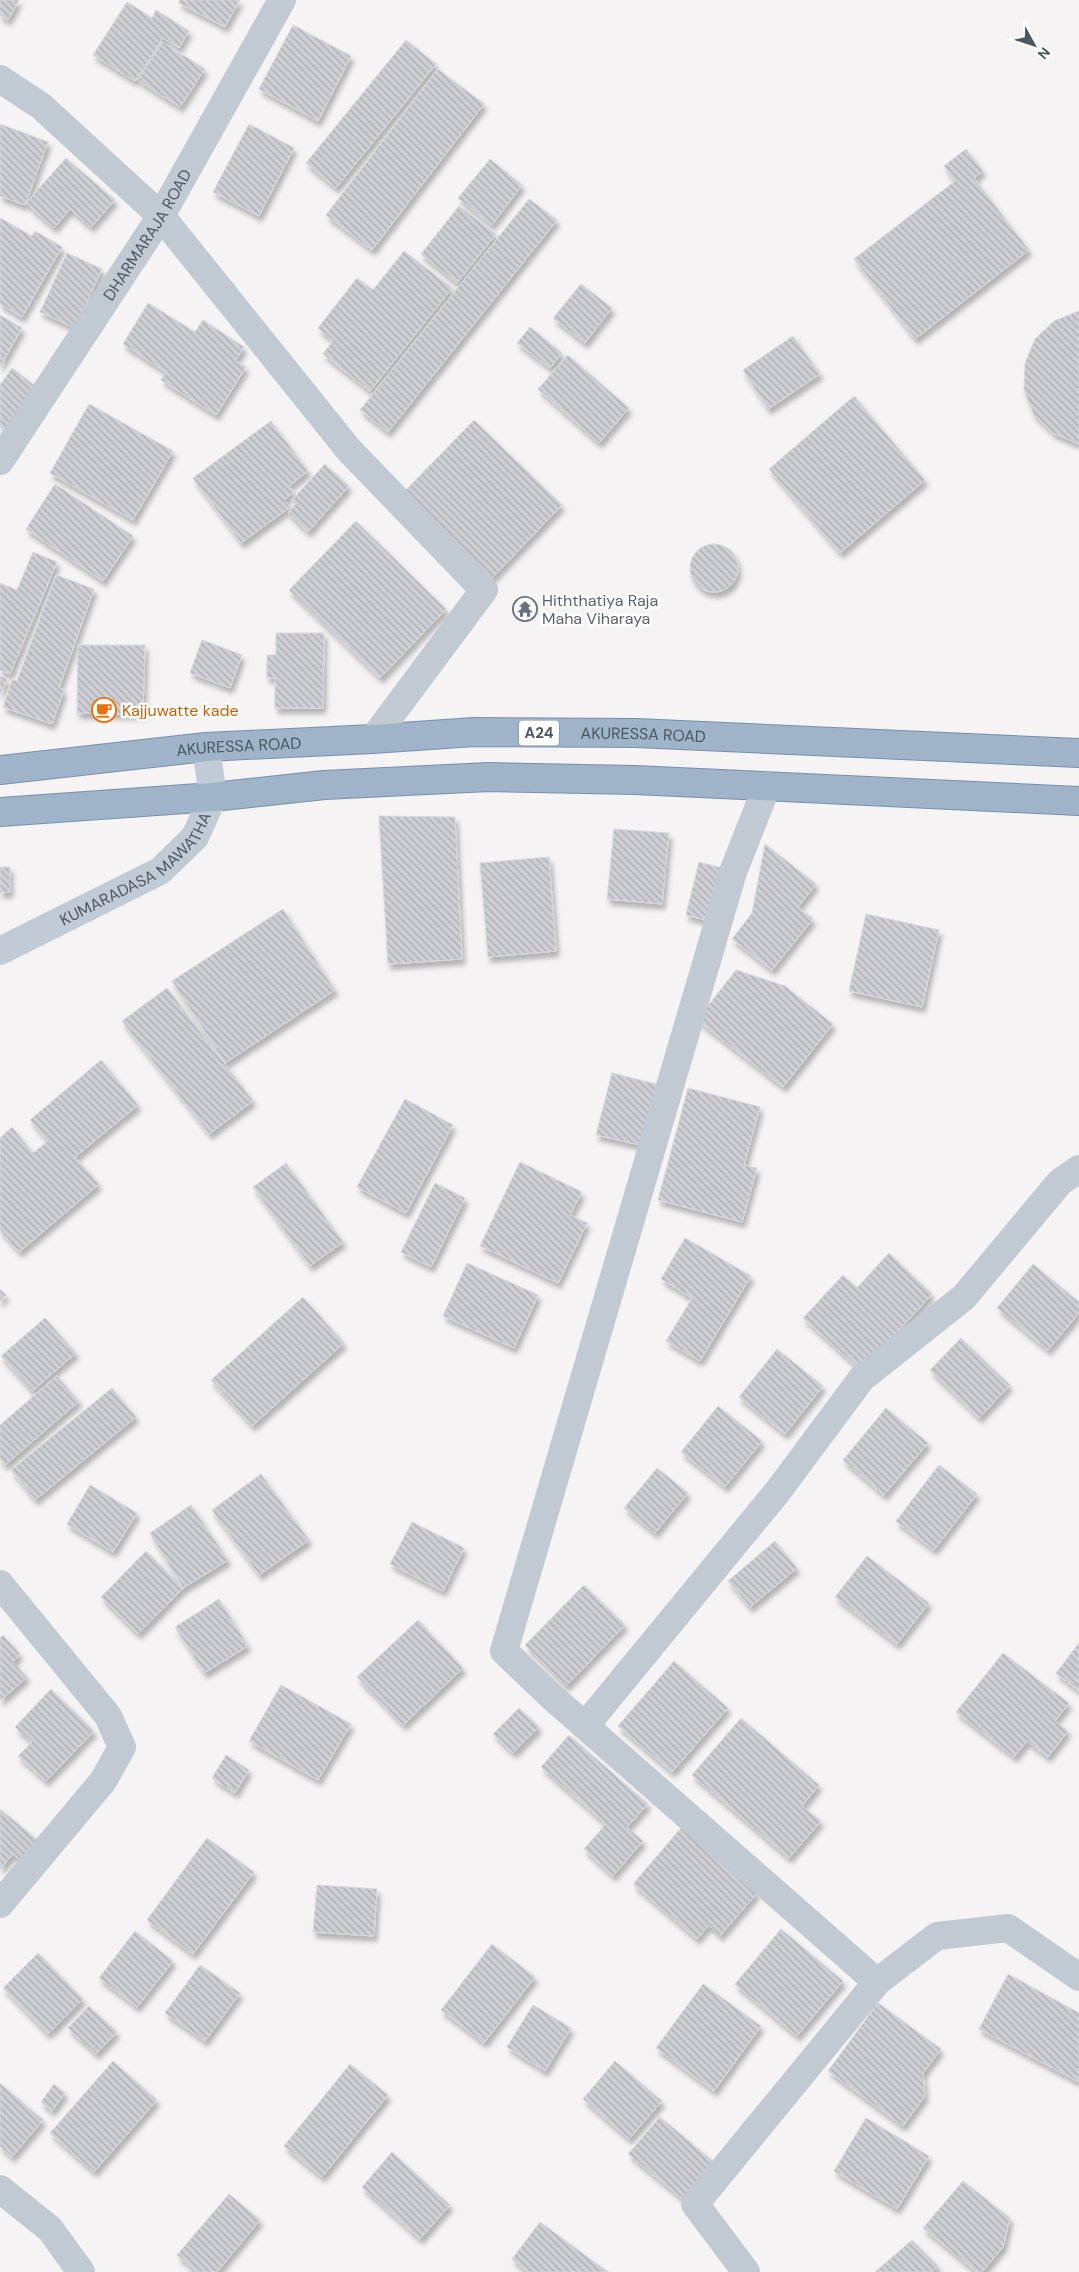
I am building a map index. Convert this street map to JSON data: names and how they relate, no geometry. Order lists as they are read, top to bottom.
{
  "streets": {
    "highway": ["A24", "AKURESSA ROAD"],
    "main road": ["KUMARADASA MAWATHA"],
    "street": ["DHARMARAJA ROAD"]
  },
  "crossings": [
    ["AKURESSA ROAD", "KUMARADASA MAWATHA"]
  ],
  "places": {
    "temple": ["Hiththatiya Raja Maha Viharaya"],
    "cafe": ["Kajjuwatte kade"]
  },
  "north": "bottom right"
}
